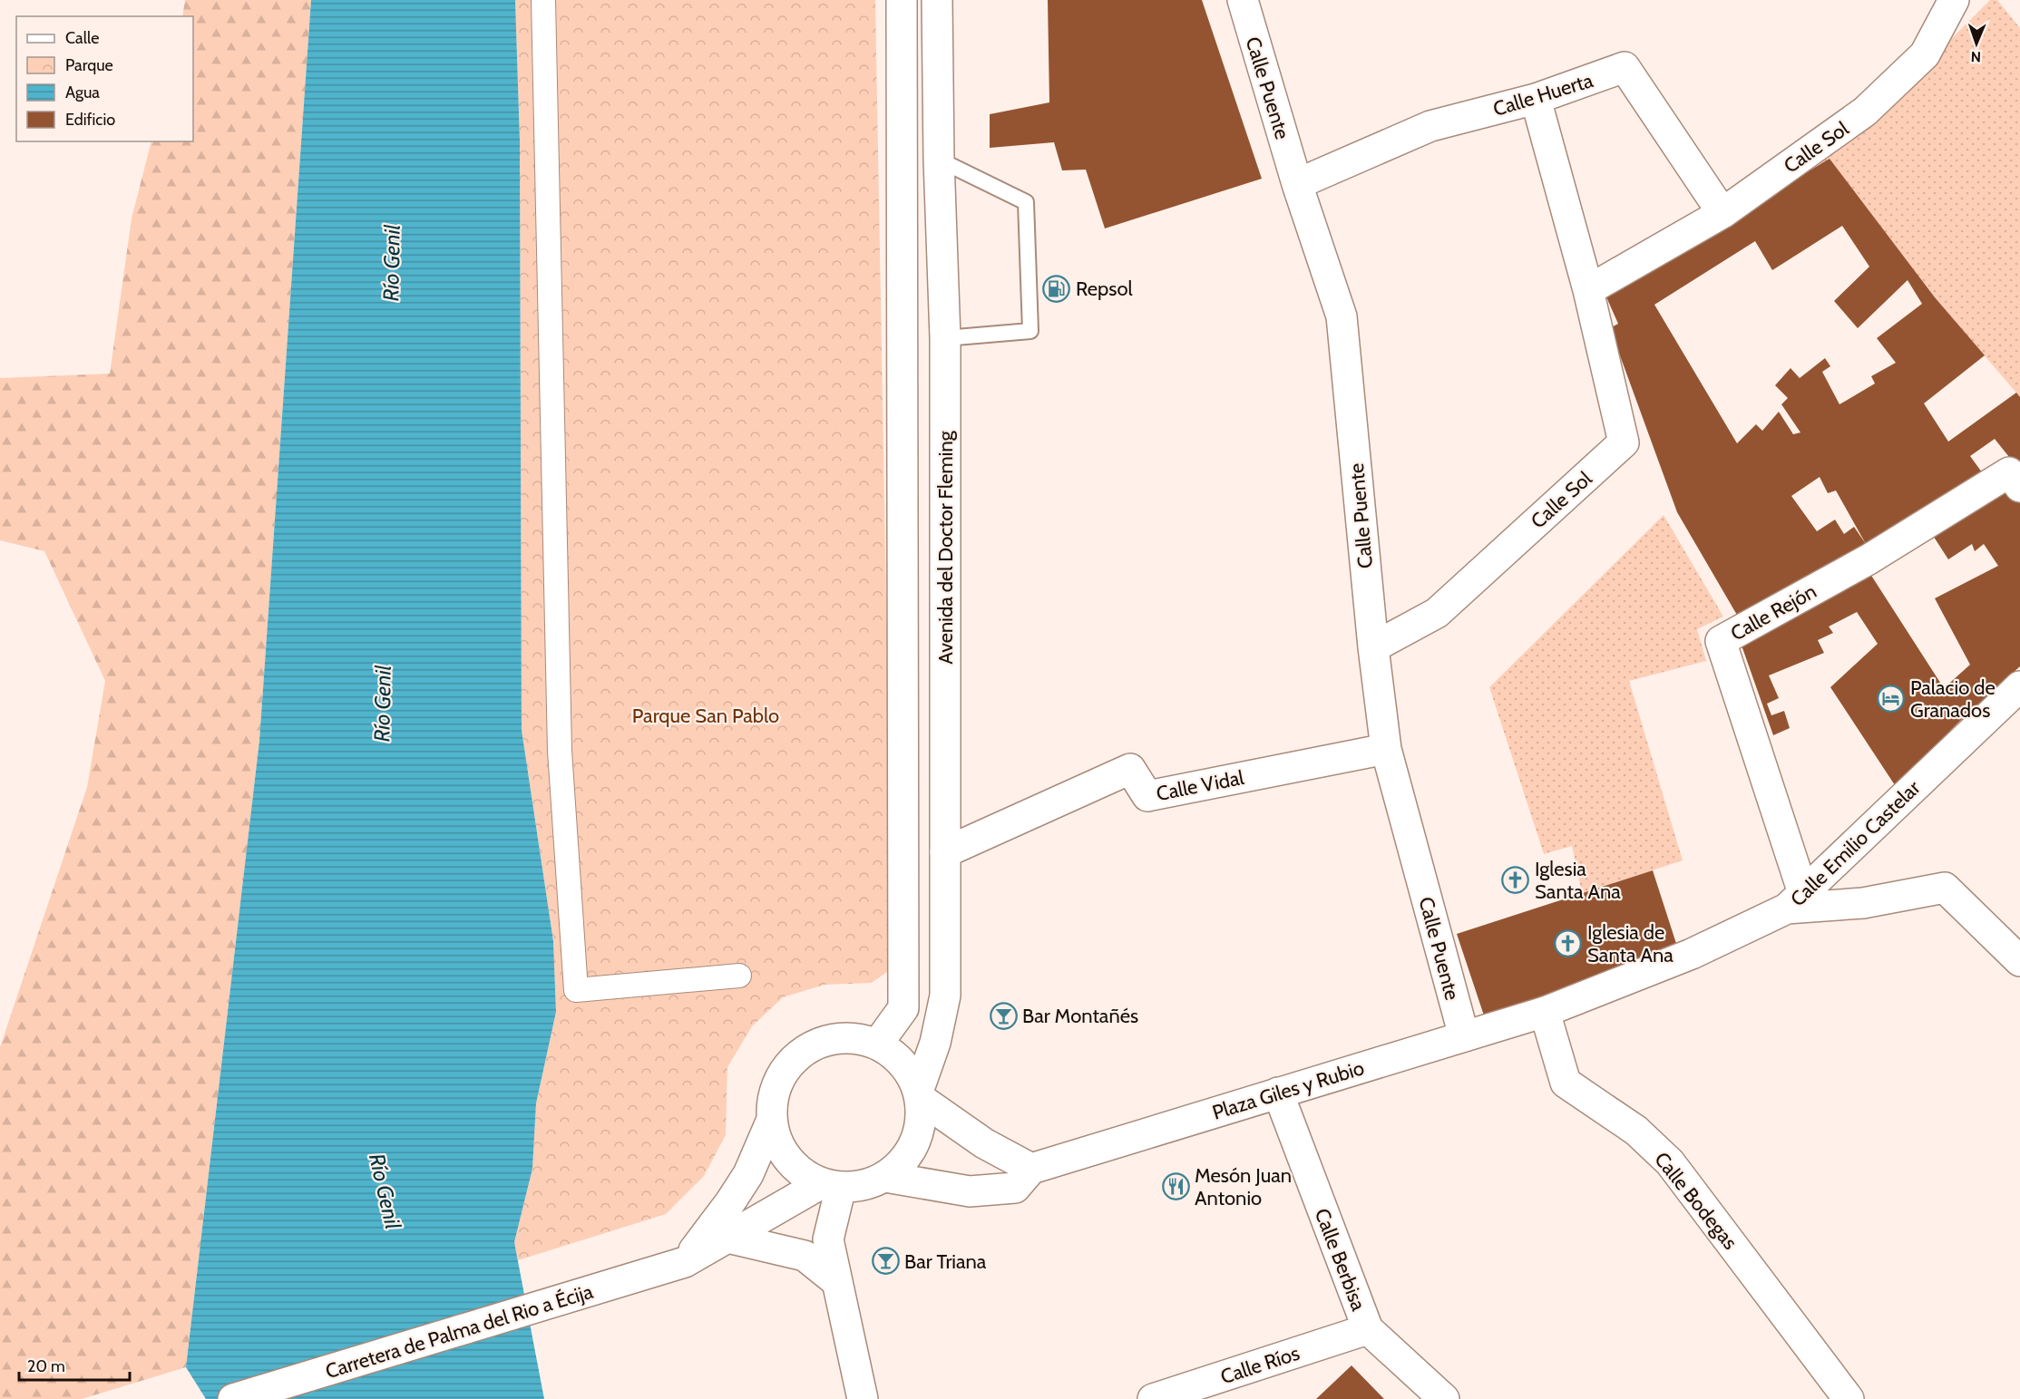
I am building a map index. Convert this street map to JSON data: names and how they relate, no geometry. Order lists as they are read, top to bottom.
{
  "streets": {
    "street": [
      "Calle Puente",
      "Calle Huerta",
      "Calle Sol",
      "Avenida del Doctor Fleming",
      "Calle Rejón",
      "Calle Vidal",
      "Calle Emilio Castelar",
      "Plaza Giles y Rubio",
      "Calle Bodegas",
      "Calle Berbisa",
      "Carretera de Palma del Rio a Écija",
      "Calle Ríos"
    ]
  },
  "crossings": [
    ["Calle Puente", "Calle Huerta"],
    ["Calle Puente", "Calle Sol"],
    ["Calle Puente", "Calle Vidal"],
    ["Calle Puente", "Plaza Giles y Rubio"],
    ["Calle Huerta", "Calle Sol"],
    ["Avenida del Doctor Fleming", "Calle Vidal"],
    ["Avenida del Doctor Fleming", "Plaza Giles y Rubio"],
    ["Avenida del Doctor Fleming", "Carretera de Palma del Rio a Écija"],
    ["Calle Rejón", "Calle Emilio Castelar"],
    ["Calle Emilio Castelar", "Plaza Giles y Rubio"],
    ["Calle Emilio Castelar", "Calle Bodegas"],
    ["Plaza Giles y Rubio", "Calle Bodegas"],
    ["Plaza Giles y Rubio", "Calle Berbisa"],
    ["Plaza Giles y Rubio", "Carretera de Palma del Rio a Écija"],
    ["Calle Berbisa", "Calle Ríos"]
  ],
  "water": ["Río Genil"],
  "parks": ["Parque San Pablo"],
  "places": {
    "fuel station": ["Repsol"],
    "hotel": ["Palacio de Granados"],
    "church": ["Iglesia Santa Ana", "Iglesia de Santa Ana"],
    "bar": ["Bar Montañés", "Bar Triana"],
    "restaurant": ["Mesón Juan Antonio"]
  },
  "legend": [
    "Calle",
    "Parque",
    "Agua",
    "Edificio"
  ],
  "scale_bar": "20 m",
  "north": "bottom"
}
